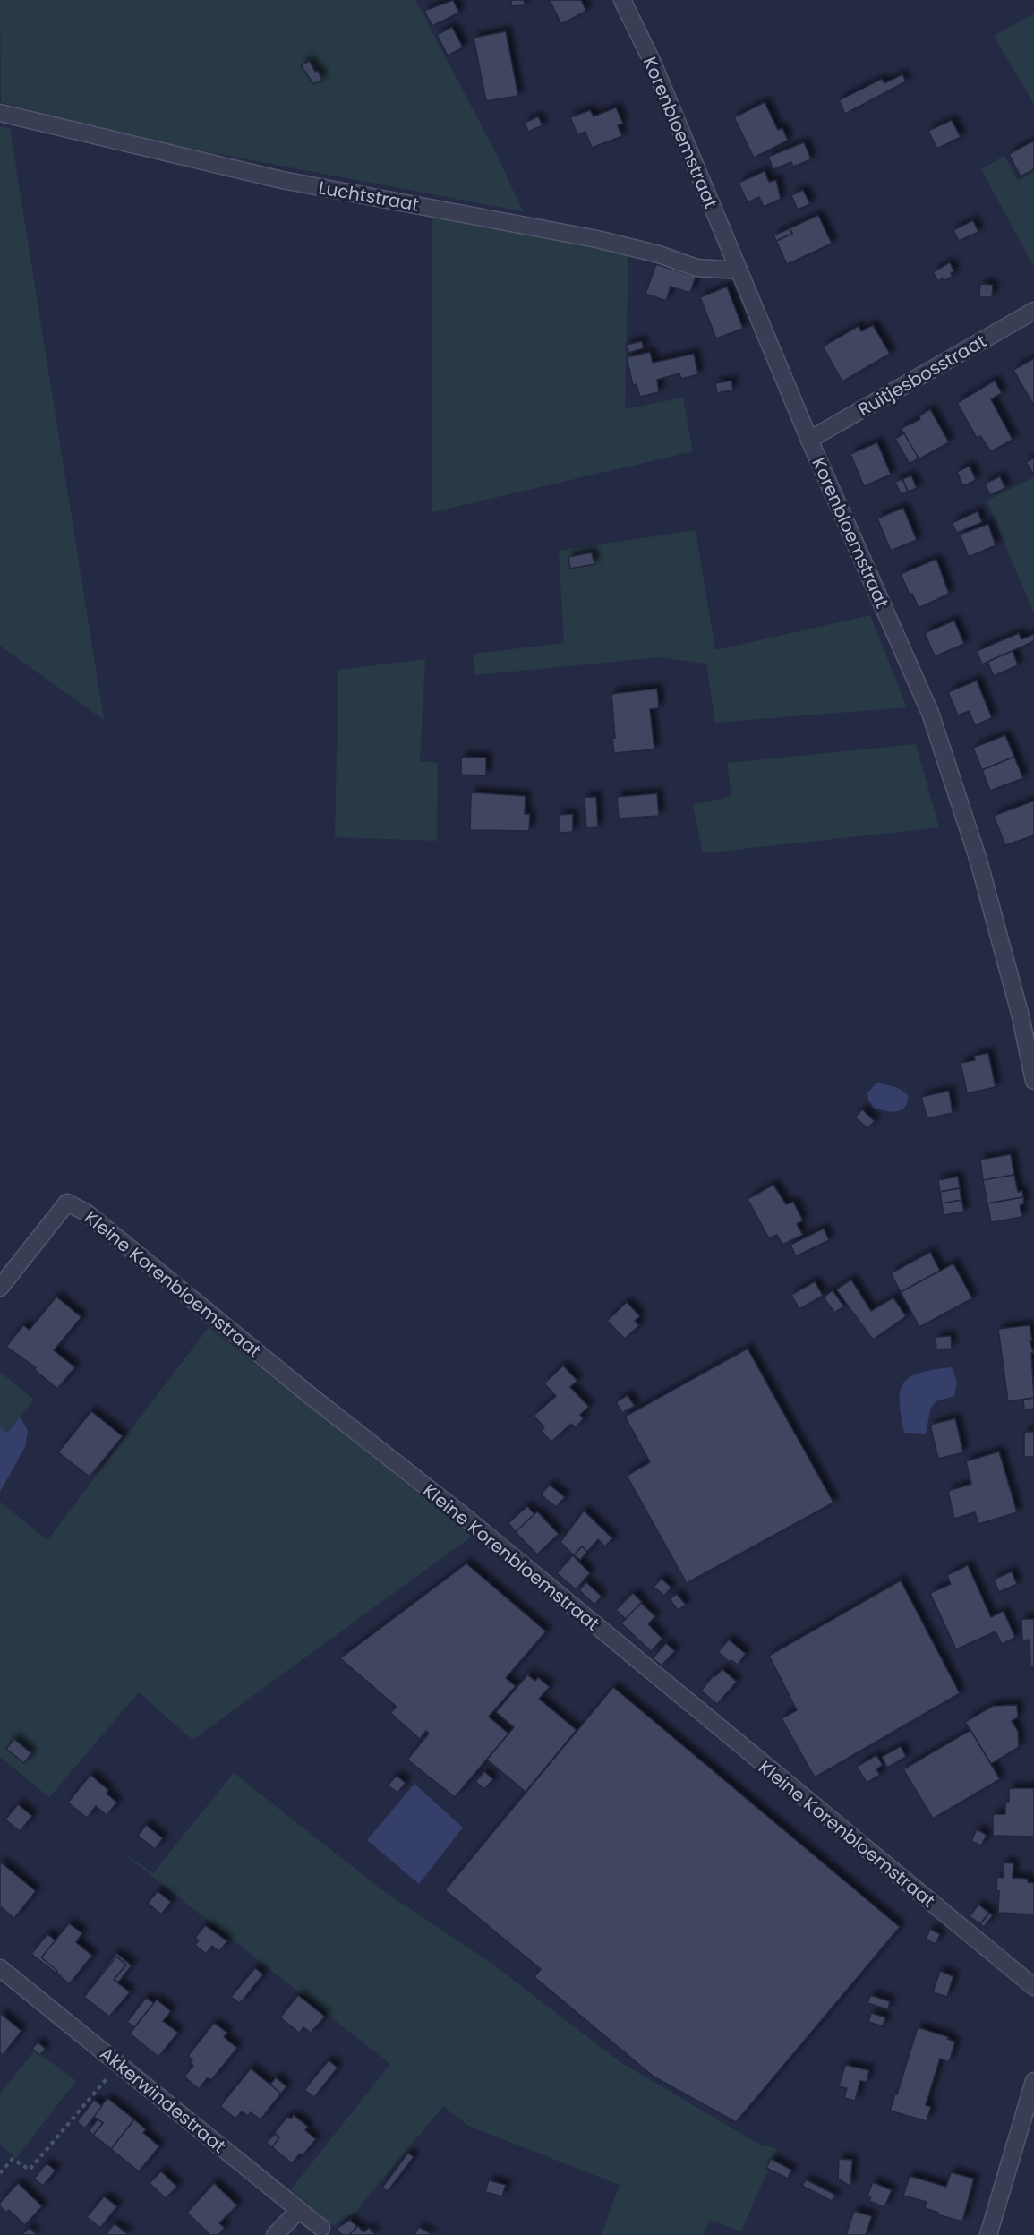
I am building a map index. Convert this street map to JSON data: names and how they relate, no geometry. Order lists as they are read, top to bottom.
{
  "streets": {
    "street": [
      "Korenbloemstraat",
      "Luchtstraat",
      "Ruitjesbosstraat",
      "Kleine Korenbloemstraat",
      "Akkerwindestraat"
    ]
  },
  "crossings": [
    ["Korenbloemstraat", "Luchtstraat"],
    ["Korenbloemstraat", "Ruitjesbosstraat"]
  ]
}
